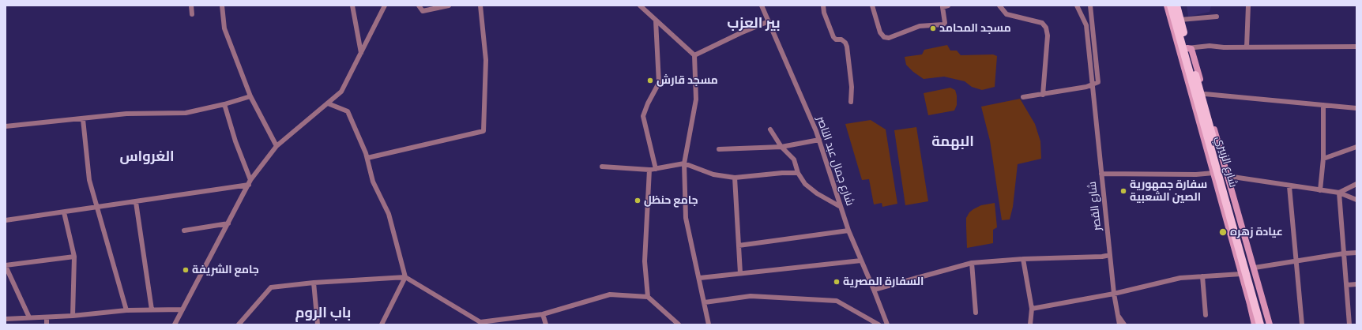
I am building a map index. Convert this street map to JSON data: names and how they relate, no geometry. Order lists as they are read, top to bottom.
{
  "streets": {
    "main road": ["شارع الزبيري"],
    "street": ["شارع جمال عبد الناصر", "شارع القصر"]
  },
  "districts": [
    "بير العزب",
    "البهمة",
    "الغرواس",
    "باب الروم"
  ],
  "places": [
    "مسجد المحامد",
    "مسجد قارش",
    "سفارة جمهورية الصين الشعبية",
    "جامع حنظل",
    "عيادة زهره",
    "جامع الشريفة",
    "السفارة المصرية"
  ]
}
